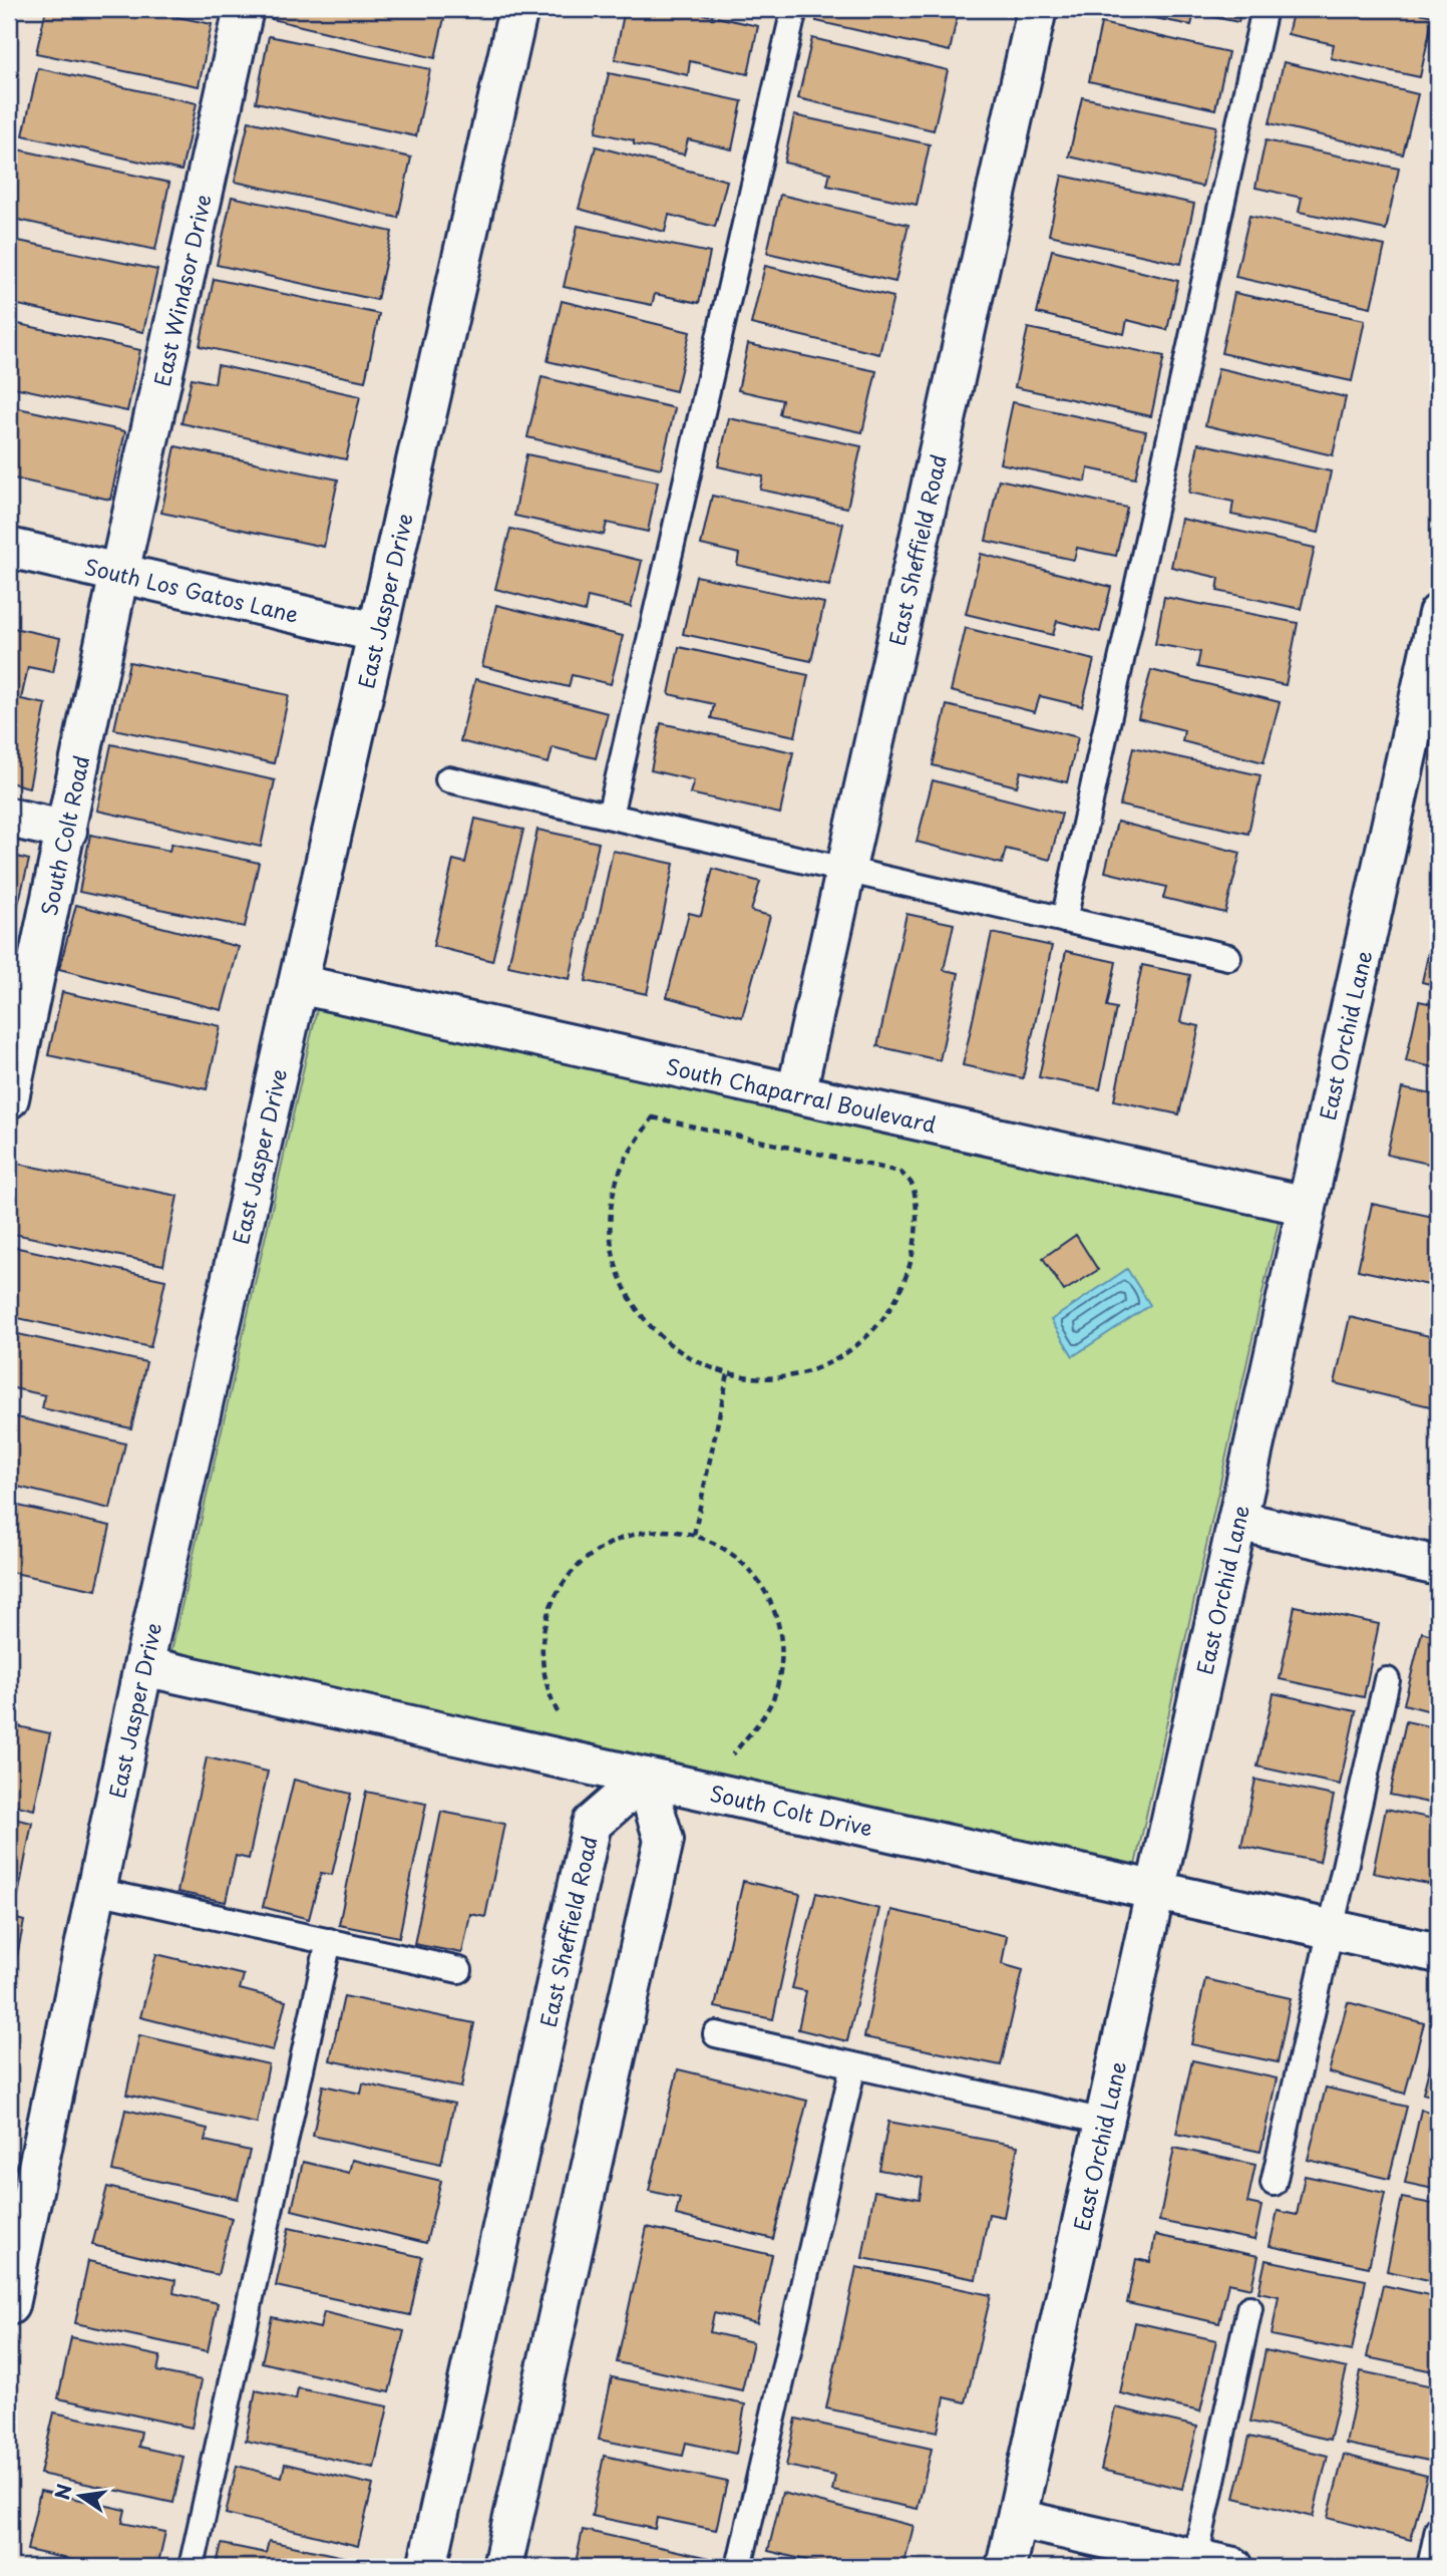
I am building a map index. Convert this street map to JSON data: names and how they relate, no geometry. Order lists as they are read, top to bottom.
{
  "streets": {
    "street": [
      "East Windsor Drive",
      "East Sheffield Road",
      "South Los Gatos Lane",
      "East Jasper Drive",
      "South Colt Road",
      "East Orchid Lane",
      "South Chaparral Boulevard",
      "South Colt Drive"
    ]
  },
  "crossings": [
    ["East Windsor Drive", "South Los Gatos Lane"],
    ["East Windsor Drive", "South Colt Road"],
    ["East Sheffield Road", "South Chaparral Boulevard"],
    ["East Sheffield Road", "South Colt Drive"],
    ["South Los Gatos Lane", "East Jasper Drive"],
    ["South Los Gatos Lane", "South Colt Road"],
    ["East Jasper Drive", "South Chaparral Boulevard"],
    ["East Jasper Drive", "South Colt Drive"],
    ["East Orchid Lane", "South Chaparral Boulevard"],
    ["East Orchid Lane", "South Colt Drive"]
  ],
  "north": "left"
}
